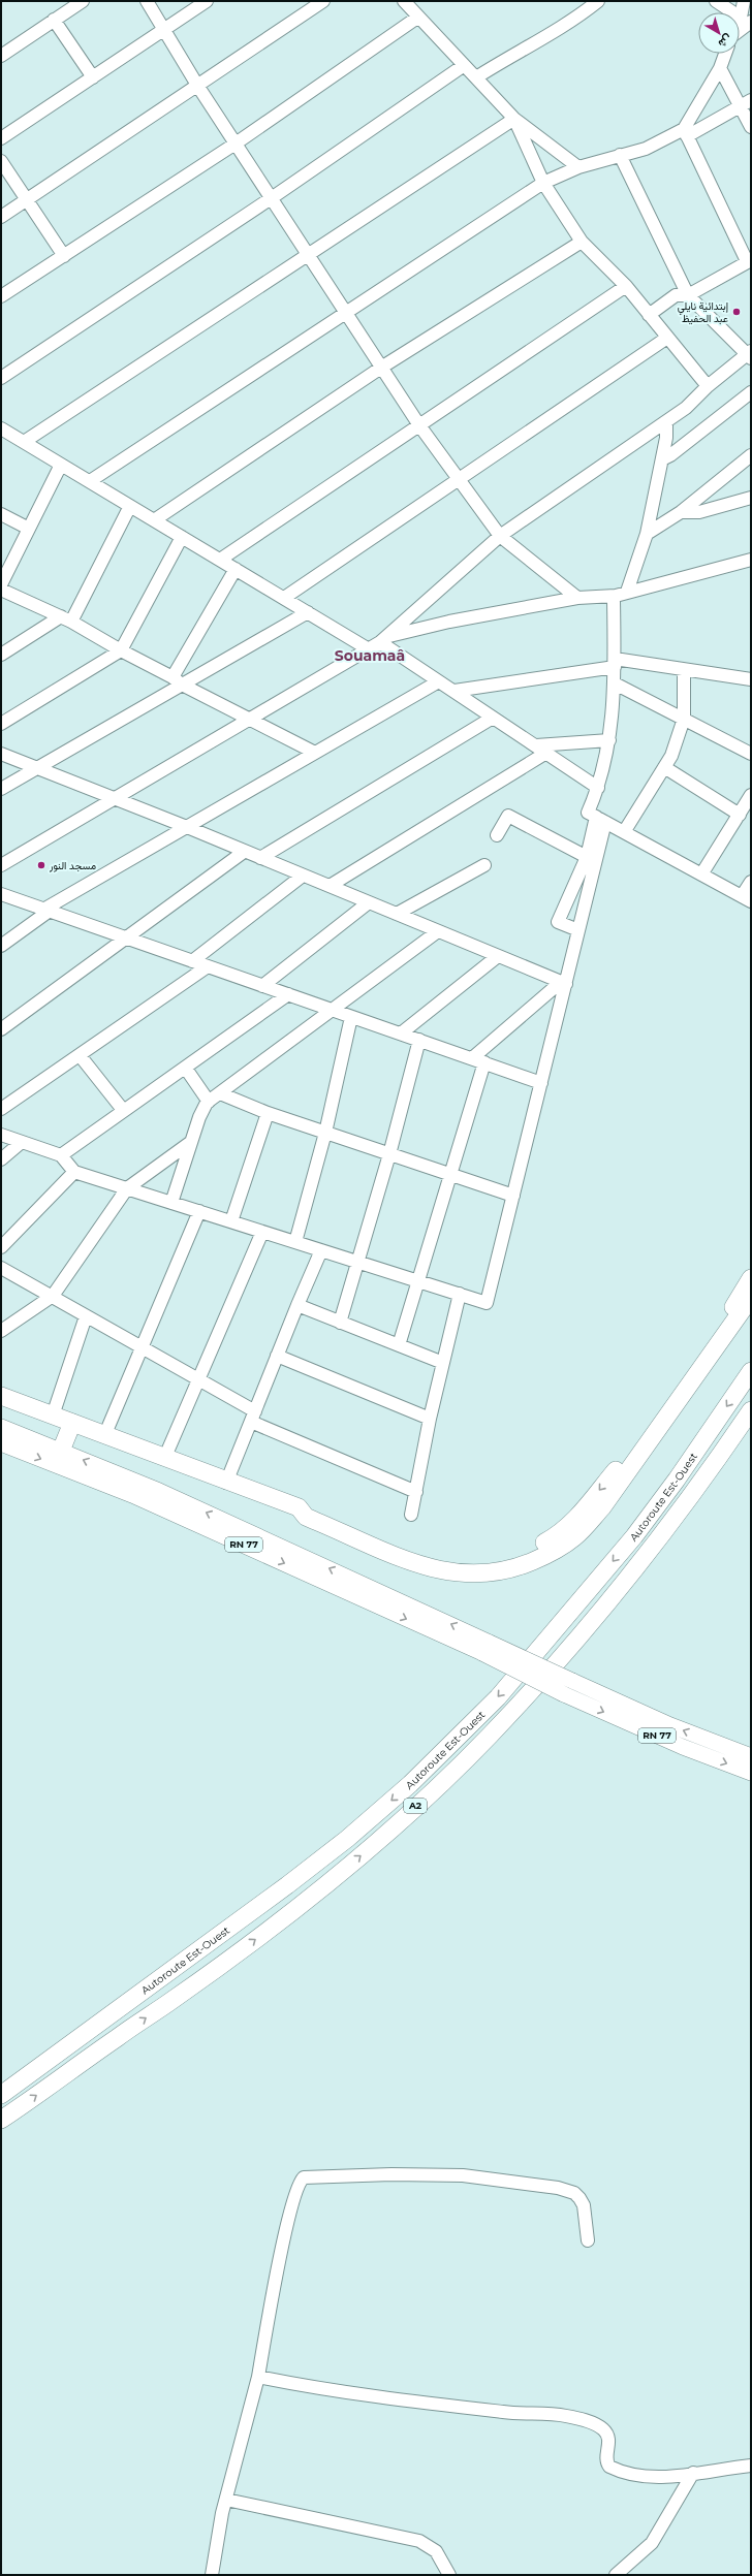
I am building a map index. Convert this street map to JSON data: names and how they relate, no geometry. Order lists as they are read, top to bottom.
{
  "streets": {
    "highway": ["Autoroute Est-Ouest", "A2"],
    "main road": ["RN 77"]
  },
  "districts": ["Souamaâ"],
  "places": ["إبتدائية نايلي عبد الحفيظ", "مسجد النور"],
  "north": "bottom right"
}
